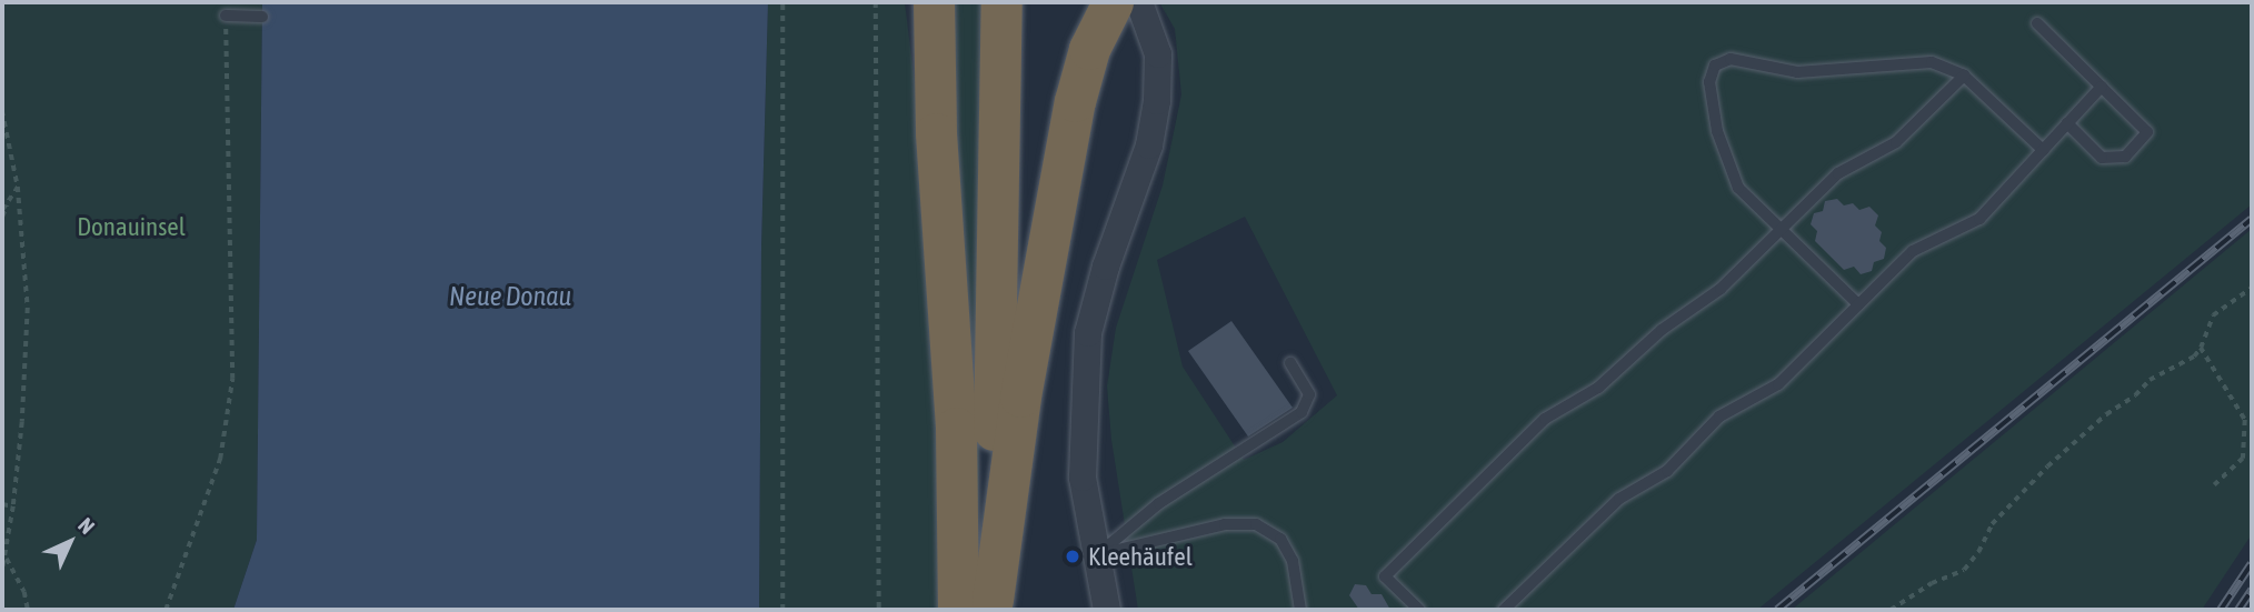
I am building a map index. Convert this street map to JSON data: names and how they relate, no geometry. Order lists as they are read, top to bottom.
{
  "water": ["Neue Donau"],
  "parks": ["Donauinsel"],
  "places": ["Kleehäufel"],
  "north": "top right"
}
